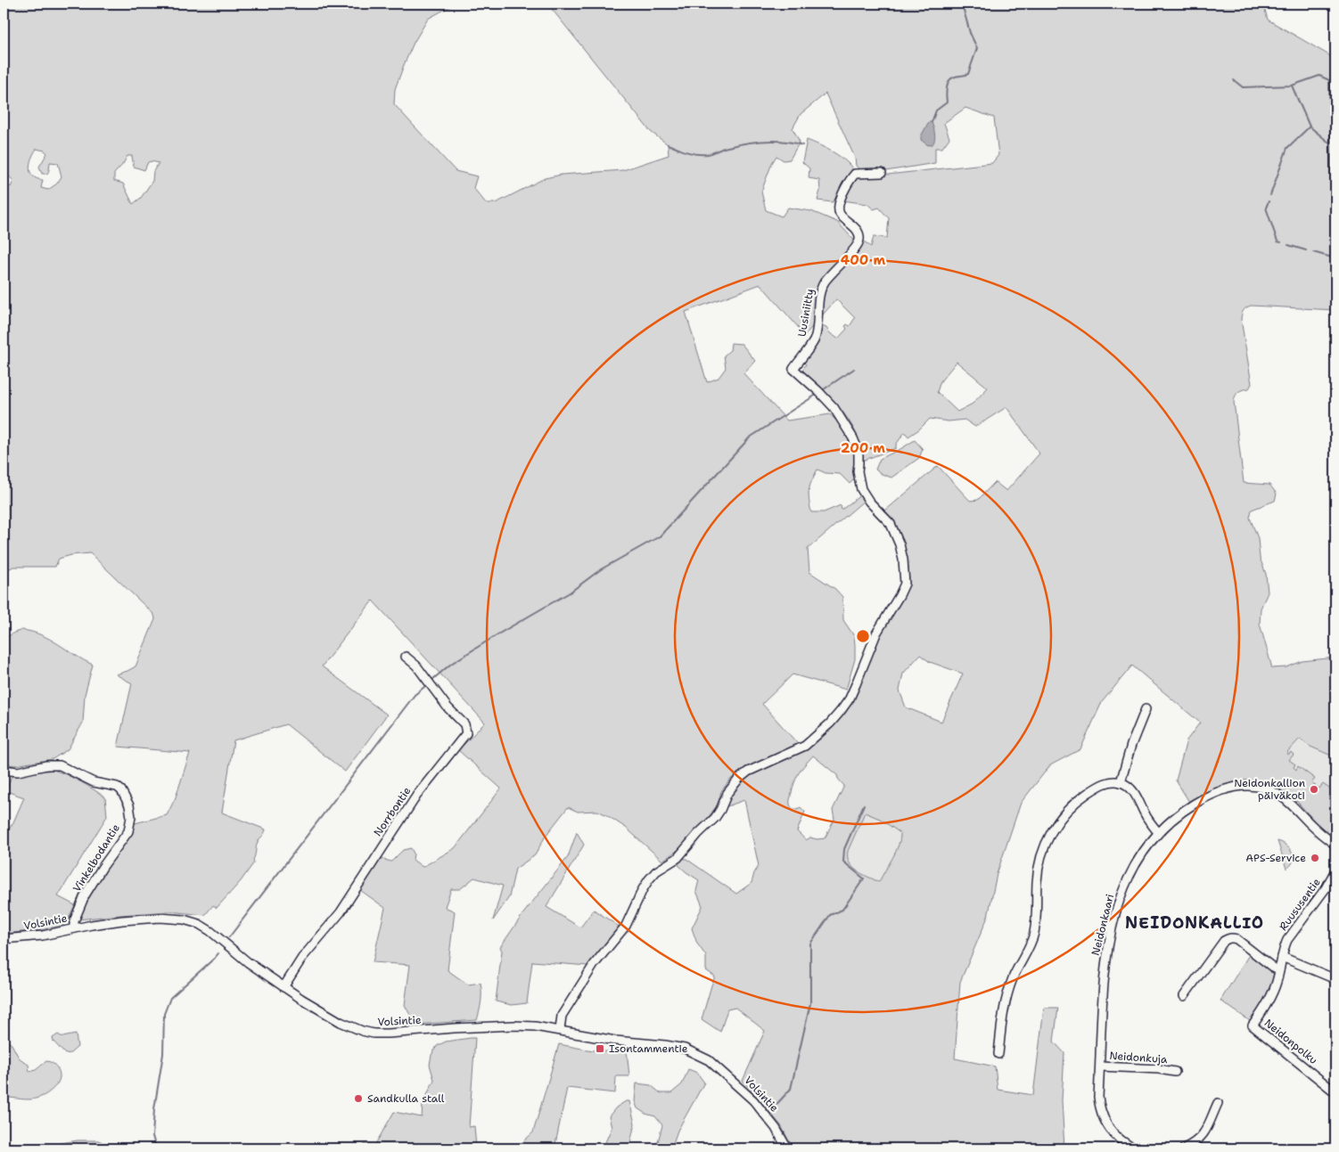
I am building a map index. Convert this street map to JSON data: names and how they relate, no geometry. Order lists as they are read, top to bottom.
{
  "streets": {
    "street": [
      "Uusiniitty",
      "Norrbontie",
      "Vinkelbodantie",
      "Ruususentie",
      "Volsintie",
      "Neidonkaari",
      "Neidonpolku",
      "Neidonkuja"
    ]
  },
  "crossings": [
    ["Uusiniitty", "Volsintie"],
    ["Norrbontie", "Volsintie"],
    ["Vinkelbodantie", "Volsintie"],
    ["Ruususentie", "Neidonpolku"],
    ["Neidonkaari", "Neidonkuja"]
  ],
  "districts": ["NEIDONKALLIO"],
  "places": {
    "other": ["Neidonkallion päiväkoti", "APS-Service", "Sandkulla stall"],
    "transit": ["Isontammentie"]
  },
  "rings": ["400 m", "200 m"]
}
